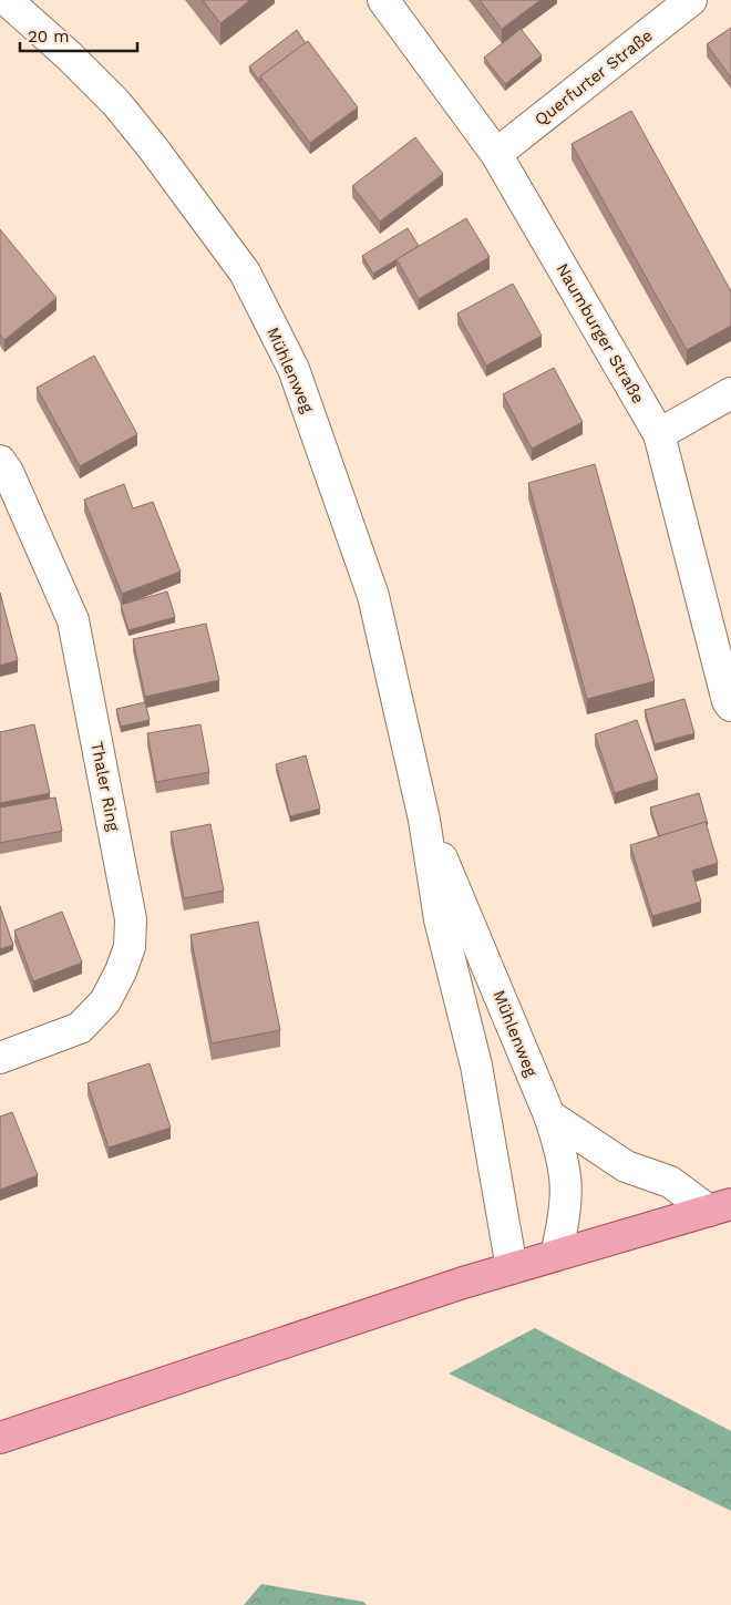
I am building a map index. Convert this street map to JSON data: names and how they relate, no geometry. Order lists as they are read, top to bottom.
{
  "streets": {
    "street": [
      "Querfurter Straße",
      "Naumburger Straße",
      "Mühlenweg",
      "Thaler Ring"
    ]
  },
  "crossings": [
    ["Querfurter Straße", "Naumburger Straße"]
  ],
  "scale_bar": "20 m"
}
